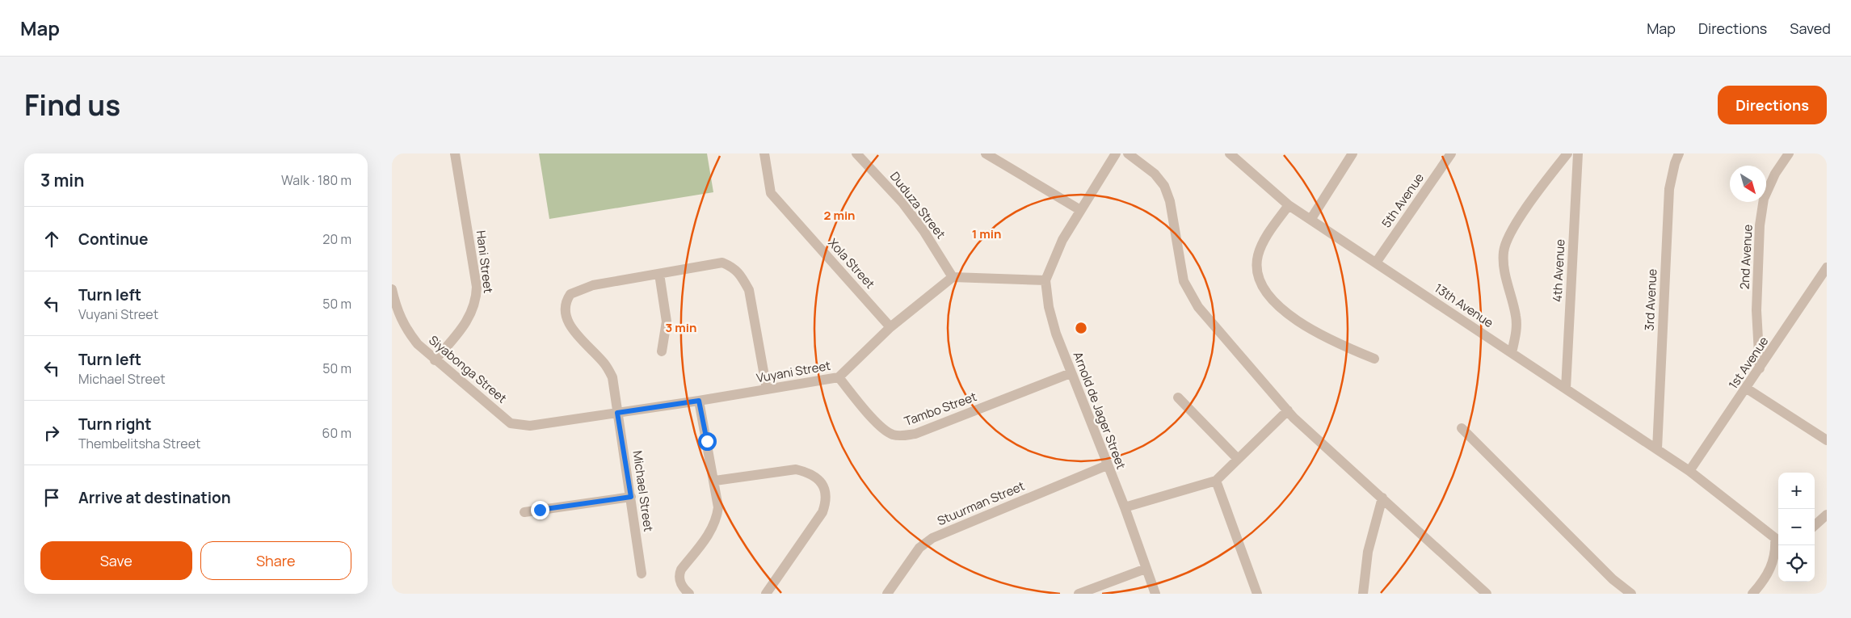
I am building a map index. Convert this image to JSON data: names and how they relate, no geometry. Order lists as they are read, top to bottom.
{
  "streets": {
    "street": [
      "5th Avenue",
      "Duduza Street",
      "2nd Avenue",
      "Hani Street",
      "Xola Street",
      "4th Avenue",
      "3rd Avenue",
      "13th Avenue",
      "1st Avenue",
      "Siyabonga Street",
      "Vuyani Street",
      "Tambo Street",
      "Arnold de Jager Street",
      "Michael Street",
      "Stuurman Street"
    ]
  },
  "crossings": [
    ["5th Avenue", "13th Avenue"],
    ["Duduza Street", "Vuyani Street"],
    ["2nd Avenue", "1st Avenue"],
    ["Hani Street", "Siyabonga Street"],
    ["Xola Street", "Vuyani Street"],
    ["4th Avenue", "13th Avenue"],
    ["3rd Avenue", "13th Avenue"],
    ["13th Avenue", "1st Avenue"],
    ["Siyabonga Street", "Vuyani Street"],
    ["Vuyani Street", "Tambo Street"],
    ["Vuyani Street", "Michael Street"],
    ["Tambo Street", "Arnold de Jager Street"],
    ["Arnold de Jager Street", "Stuurman Street"]
  ],
  "north": "bottom right",
  "page": {
    "header": "Map",
    "nav": ["Map", "Directions", "Saved"],
    "title": "Find us",
    "buttons": [
      "Directions",
      ["Save", "Share"]
    ],
    "heading": ["3 min", "Walk · 180 m"],
    "list": [
      ["Continue", "20 m"],
      ["Turn left", "Vuyani Street", "50 m"],
      ["Turn left", "Michael Street", "50 m"],
      ["Turn right", "Thembelitsha Street", "60 m"],
      "Arrive at destination"
    ],
    "map_buttons": ["+", "−"]
  },
  "rings": ["2 min", "1 min", "3 min"]
}
